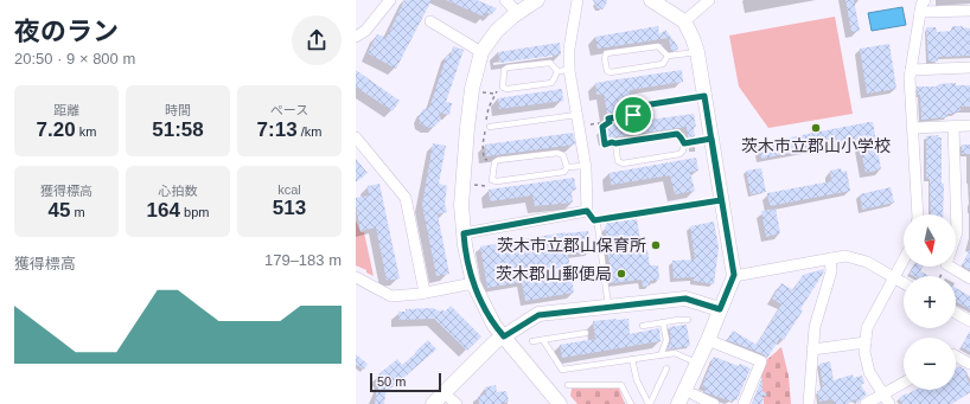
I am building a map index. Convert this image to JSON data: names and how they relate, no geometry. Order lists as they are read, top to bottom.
{
  "places": ["茨木市立郡山小学校", "茨木市立郡山保育所", "茨木郡山郵便局"],
  "scale_bar": "50 m",
  "north": "bottom",
  "page": {
    "heading": ["夜のラン", "20:50 · 9 × 800 m"],
    "stats": [
      ["距離", "7.20 km"],
      ["時間", "51:58"],
      ["ペース", "7:13 /km"],
      ["獲得標高", "45 m"],
      ["心拍数", "164 bpm"],
      ["kcal", "513"]
    ],
    "map_buttons": ["+", "−"],
    "chart": ["獲得標高", "179–183 m"],
    "scale": "50 m"
  }
}
